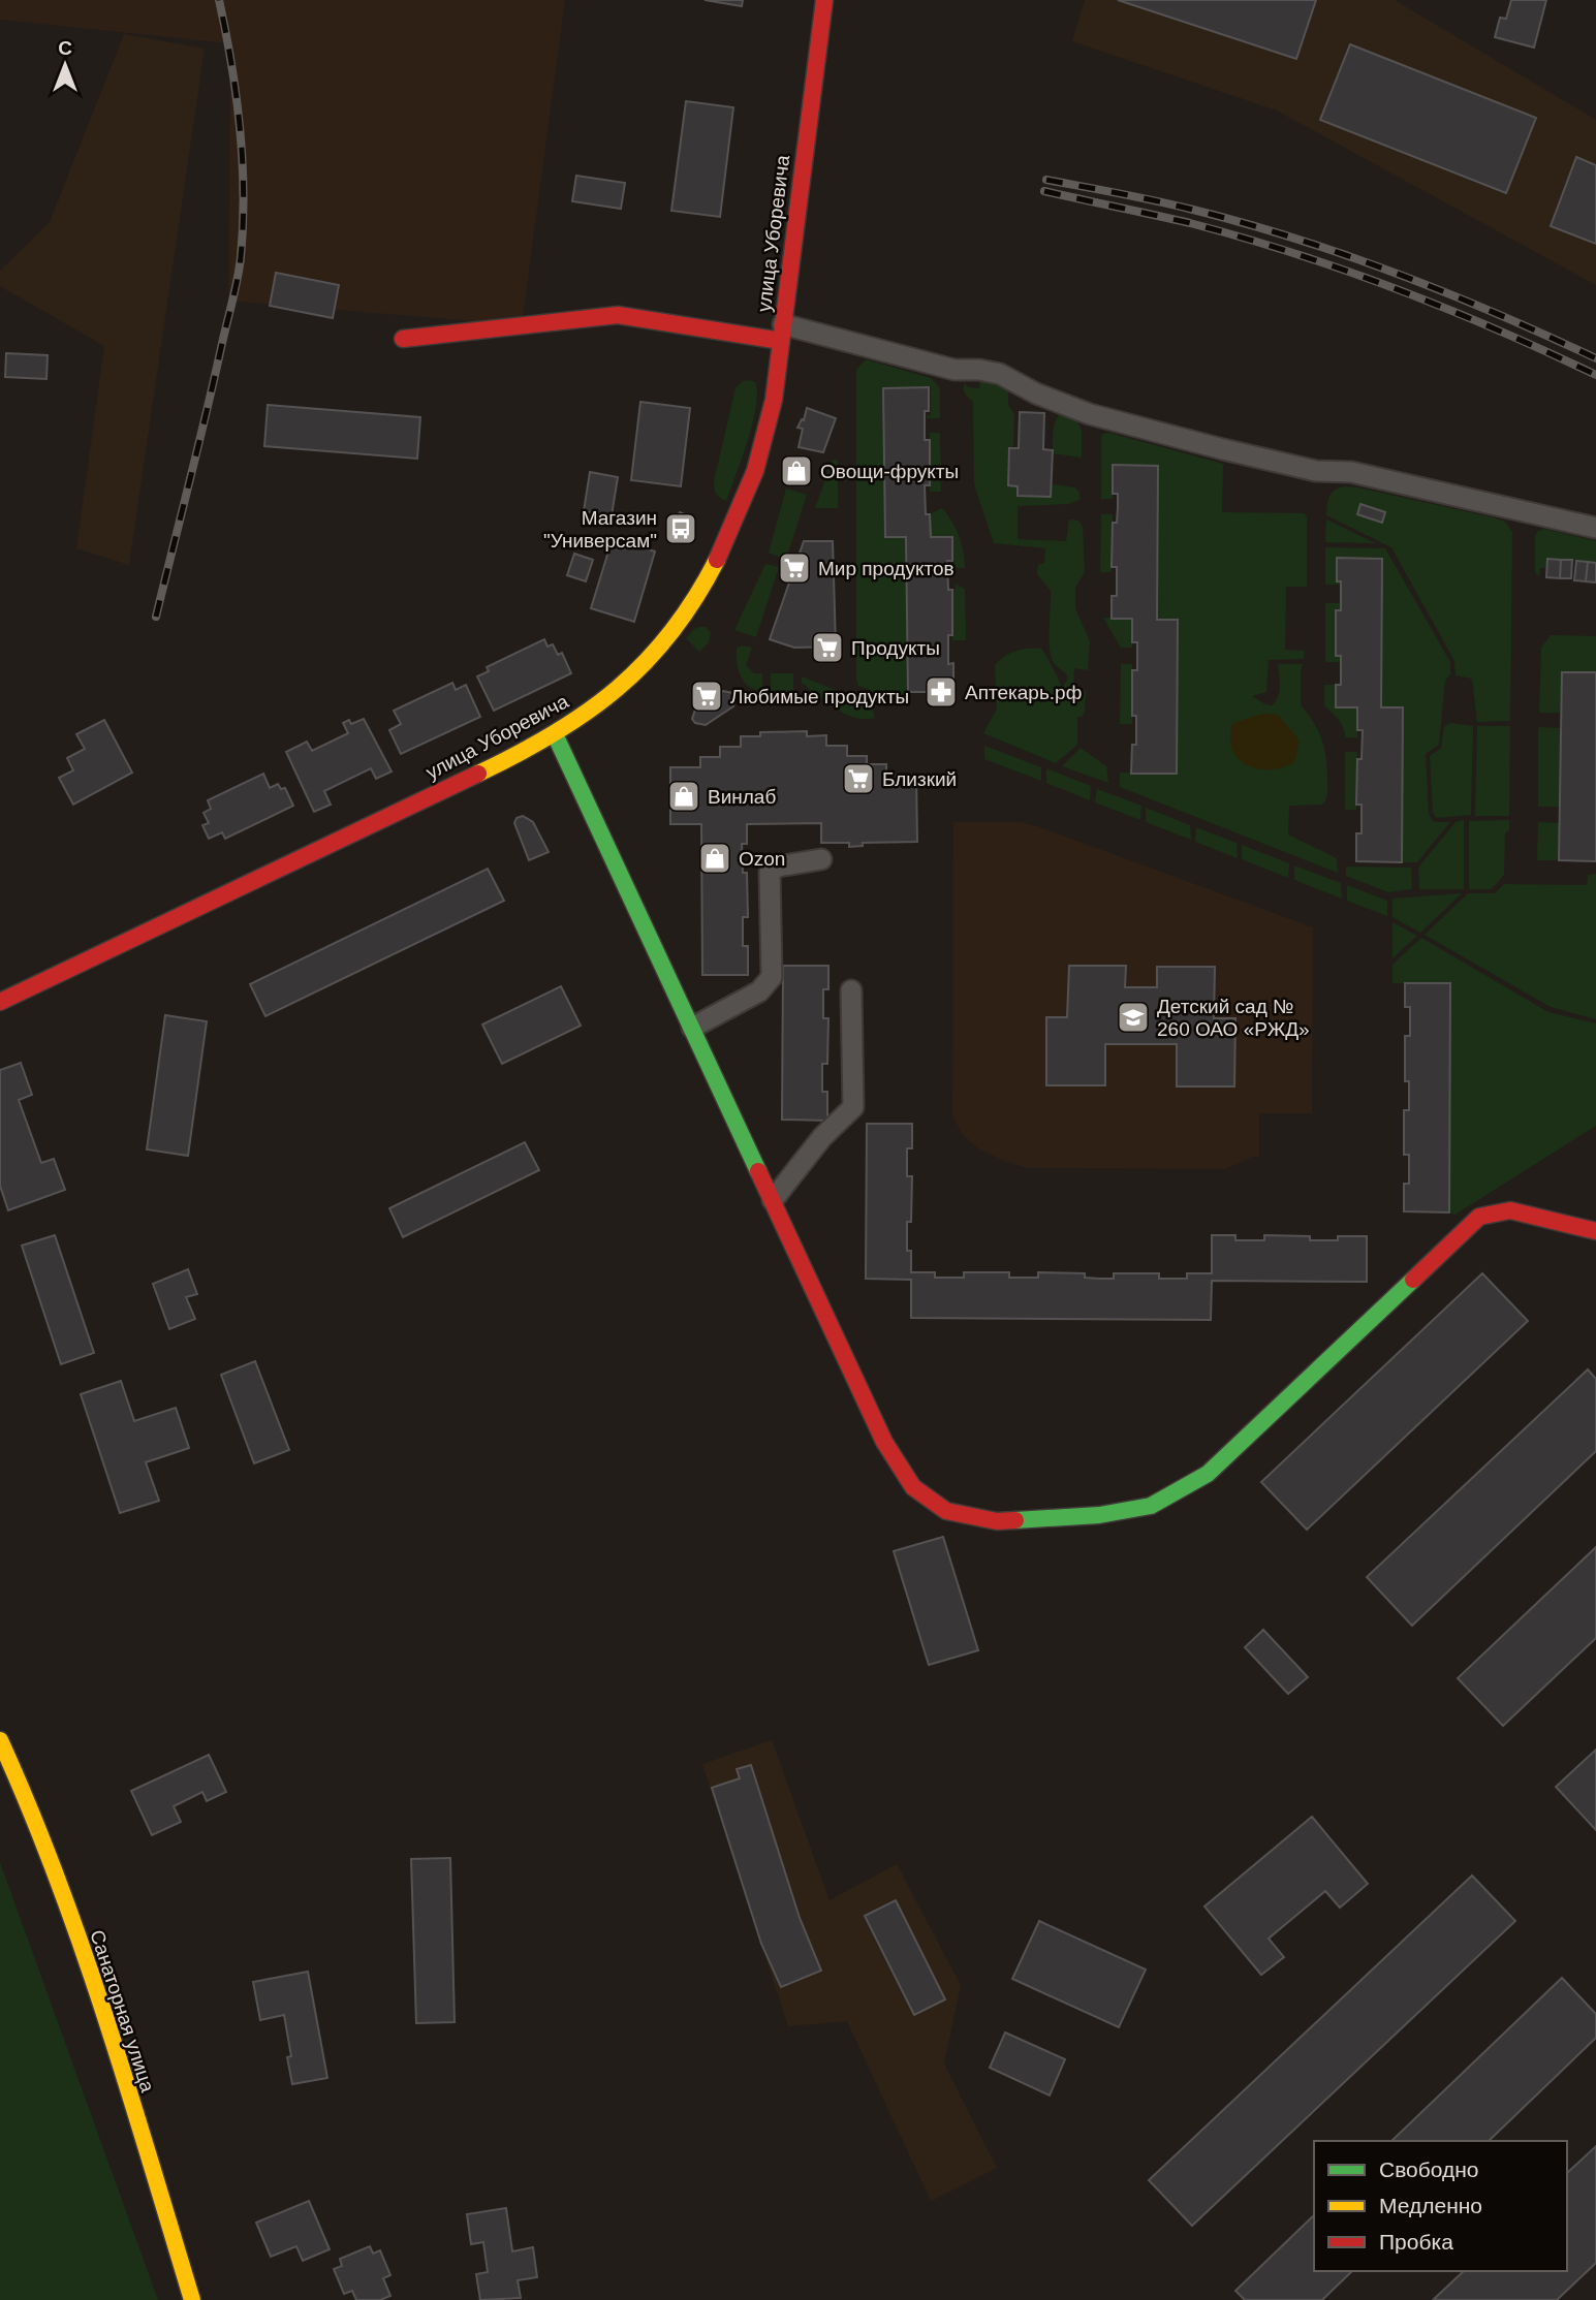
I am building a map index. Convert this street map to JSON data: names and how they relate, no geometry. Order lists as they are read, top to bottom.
{
  "streets": {
    "main road": ["улица Уборевича", "Санаторная улица"]
  },
  "places": {
    "shop": ["Овощи-фрукты", "Винлаб", "Ozon"],
    "bus stop": ["Магазин \"Универсам\""],
    "supermarket": [
      "Мир продуктов",
      "Продукты",
      "Любимые продукты",
      "Близкий"
    ],
    "pharmacy": ["Аптекарь.рф"],
    "school or university": ["Детский сад № 260 ОАО «РЖД»"]
  },
  "legend": ["Свободно", "Медленно", "Пробка"],
  "north": "top"
}
